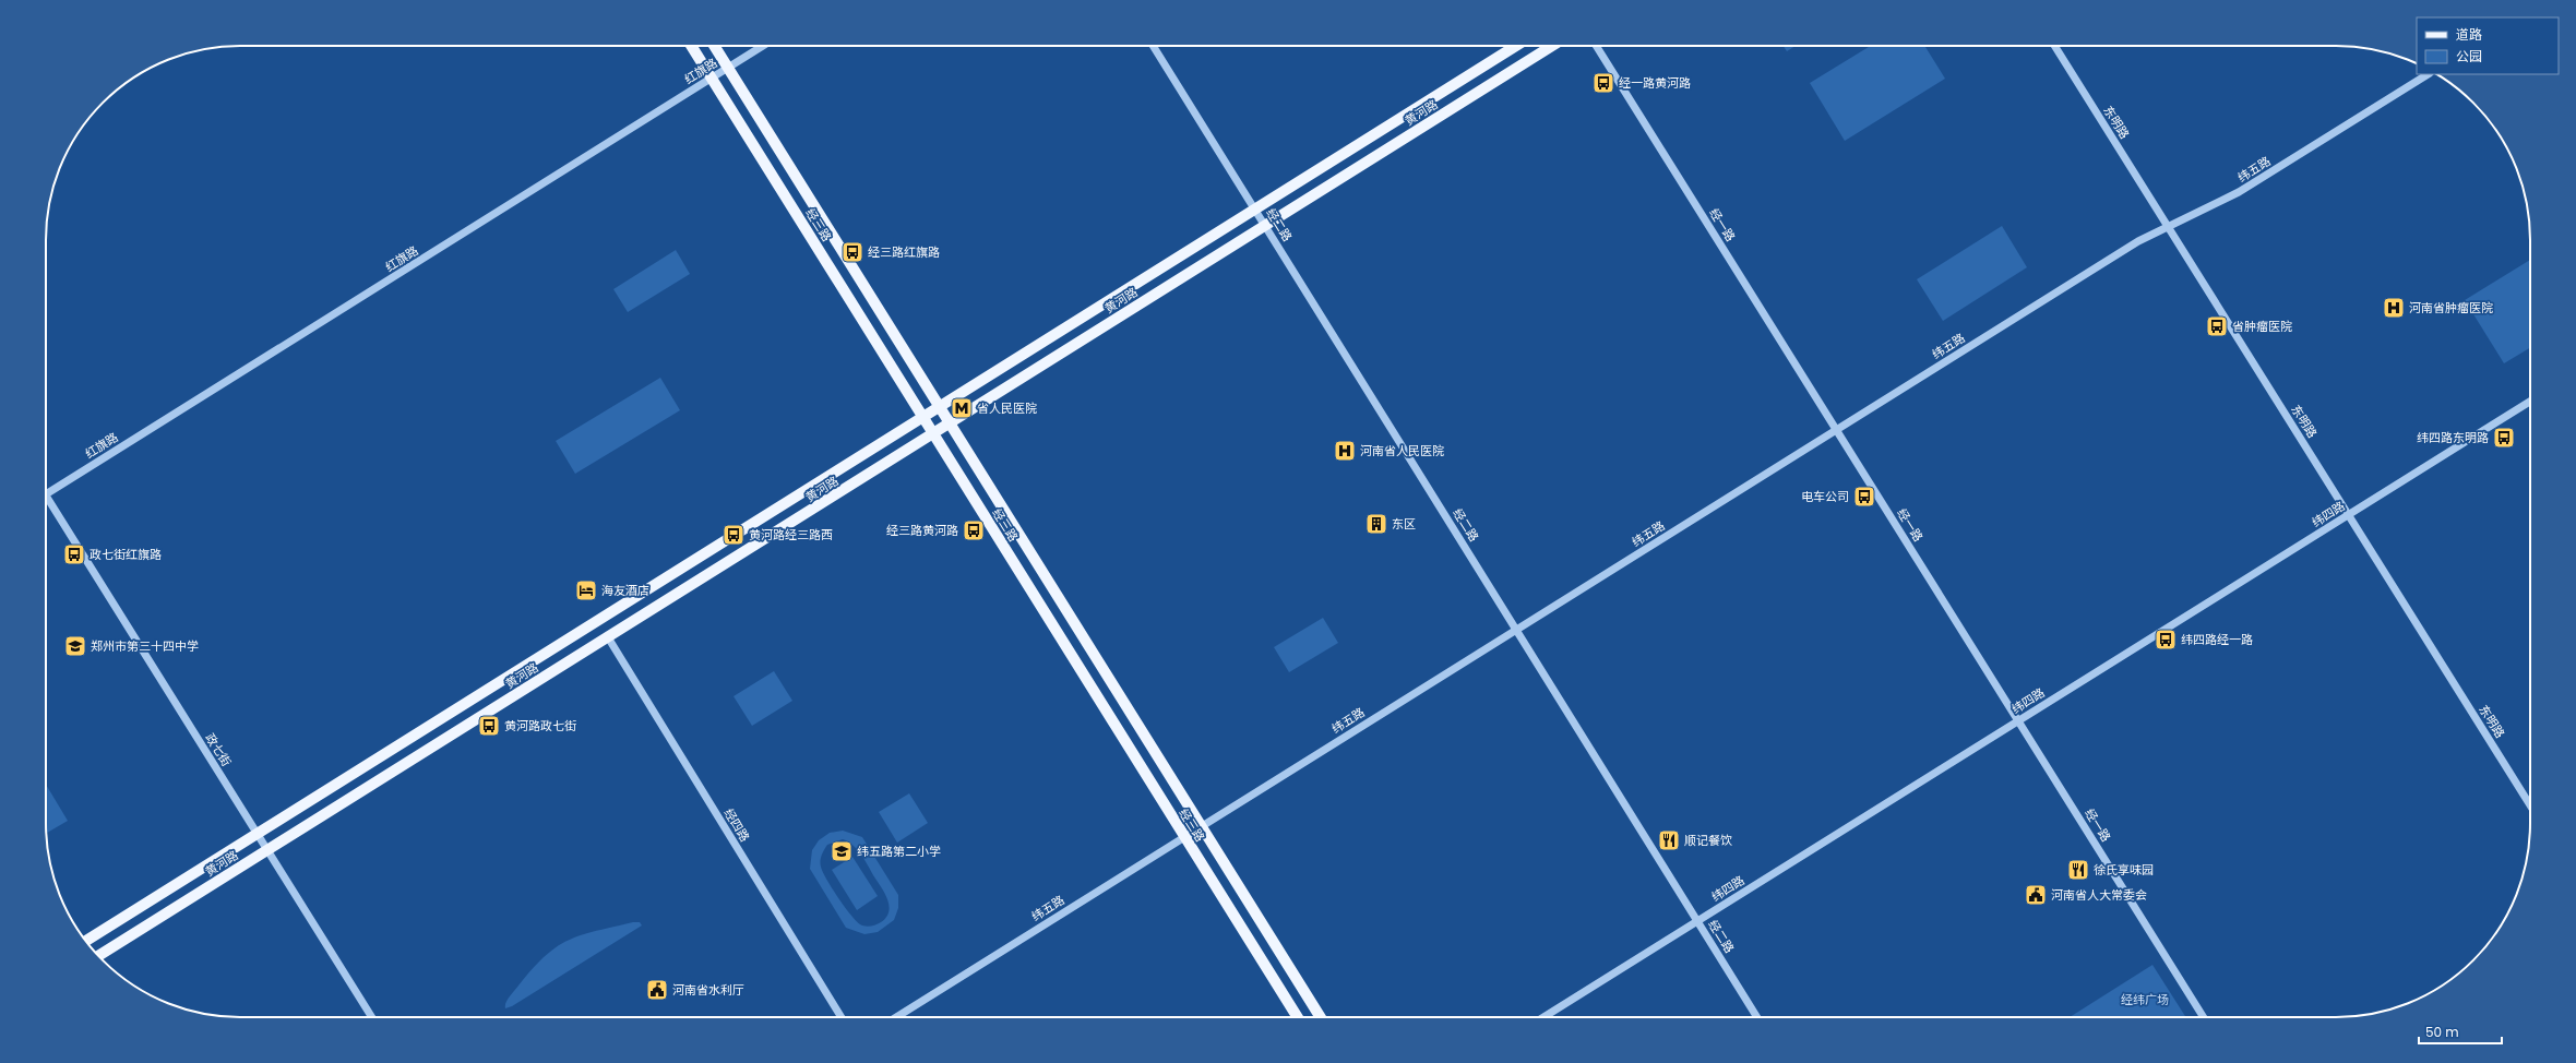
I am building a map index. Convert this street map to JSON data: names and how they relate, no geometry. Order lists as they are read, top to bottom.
{
  "streets": {
    "main road": ["黄河路", "经三路"],
    "street": [
      "红旗路",
      "东明路",
      "纬五路",
      "经二路",
      "经一路",
      "纬四路",
      "政七街",
      "经四路"
    ]
  },
  "crossings": [
    ["红旗路", "经三路"],
    ["黄河路", "经三路"],
    ["黄河路", "经二路"],
    ["黄河路", "政七街"],
    ["黄河路", "经四路"],
    ["东明路", "纬五路"],
    ["东明路", "纬四路"],
    ["纬五路", "经三路"],
    ["纬五路", "经二路"],
    ["纬五路", "经一路"],
    ["经二路", "纬四路"],
    ["经一路", "纬四路"]
  ],
  "parks": ["经纬广场"],
  "places": {
    "bus stop": [
      "经一路黄河路",
      "经三路红旗路",
      "省肿瘤医院",
      "纬四路东明路",
      "电车公司",
      "经三路黄河路",
      "黄河路经三路西",
      "政七街红旗路",
      "纬四路经一路",
      "黄河路政七街"
    ],
    "hospital": ["河南省肿瘤医院", "河南省人民医院"],
    "metro station": ["省人民医院"],
    "building": ["东区"],
    "hotel": ["海友酒店"],
    "school or university": ["郑州市第三十四中学", "纬五路第二小学"],
    "restaurant": ["顺记餐饮", "徐氏享味园"],
    "public building": ["河南省人大常委会", "河南省水利厅"]
  },
  "legend": ["道路", "公园"],
  "scale_bar": "50 m"
}
